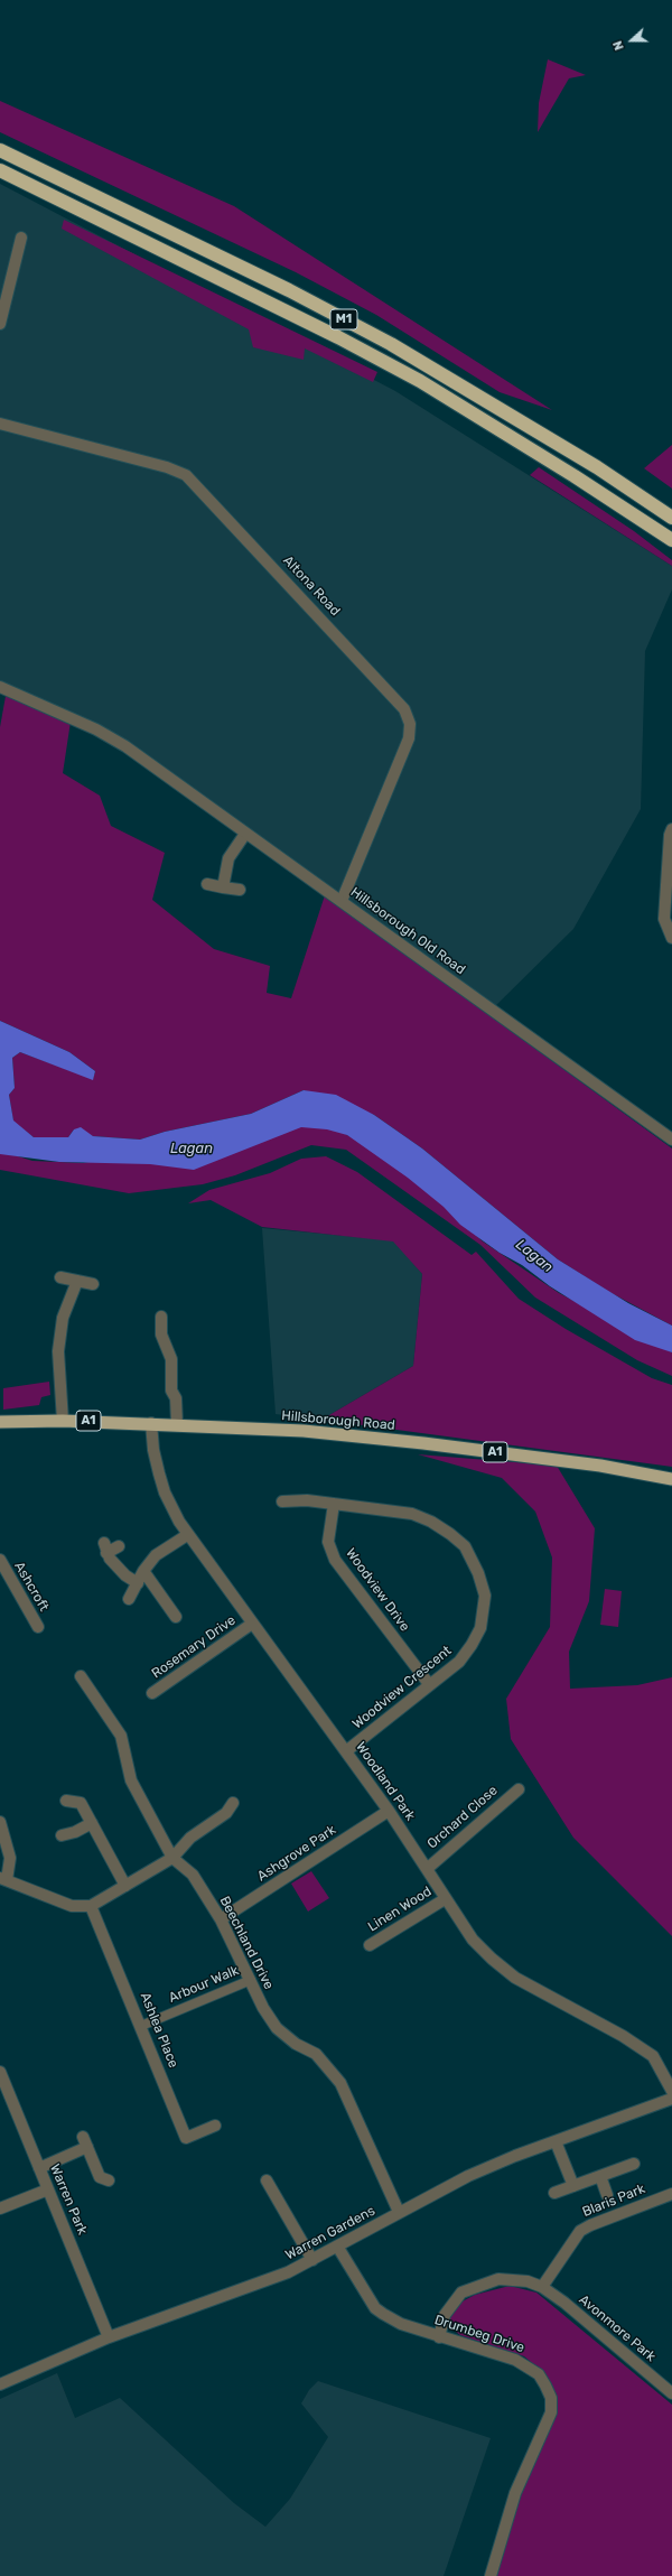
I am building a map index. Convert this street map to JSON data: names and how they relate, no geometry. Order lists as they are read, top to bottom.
{
  "streets": {
    "highway": ["M1", "A1", "Hillsborough Road"],
    "street": [
      "Altona Road",
      "Hillsborough Old Road",
      "Ashcroft",
      "Woodview Drive",
      "Rosemary Drive",
      "Woodview Crescent",
      "Woodland Park",
      "Orchard Close",
      "Ashgrove Park",
      "Linen Wood",
      "Beechland Drive",
      "Arbour Walk",
      "Ashlea Place",
      "Warren Park",
      "Blaris Park",
      "Warren Gardens",
      "Avonmore Park",
      "Drumbeg Drive"
    ]
  },
  "crossings": [
    ["Altona Road", "Hillsborough Old Road"],
    ["Hillsborough Road", "Woodland Park"],
    ["Woodview Drive", "Woodview Crescent"],
    ["Rosemary Drive", "Woodland Park"],
    ["Woodview Crescent", "Woodland Park"],
    ["Woodland Park", "Orchard Close"],
    ["Woodland Park", "Ashgrove Park"],
    ["Woodland Park", "Linen Wood"],
    ["Ashgrove Park", "Beechland Drive"],
    ["Beechland Drive", "Arbour Walk"],
    ["Beechland Drive", "Warren Gardens"],
    ["Arbour Walk", "Ashlea Place"],
    ["Warren Park", "Warren Gardens"],
    ["Blaris Park", "Avonmore Park"],
    ["Warren Gardens", "Drumbeg Drive"]
  ],
  "water": ["Lagan"],
  "north": "left"
}
